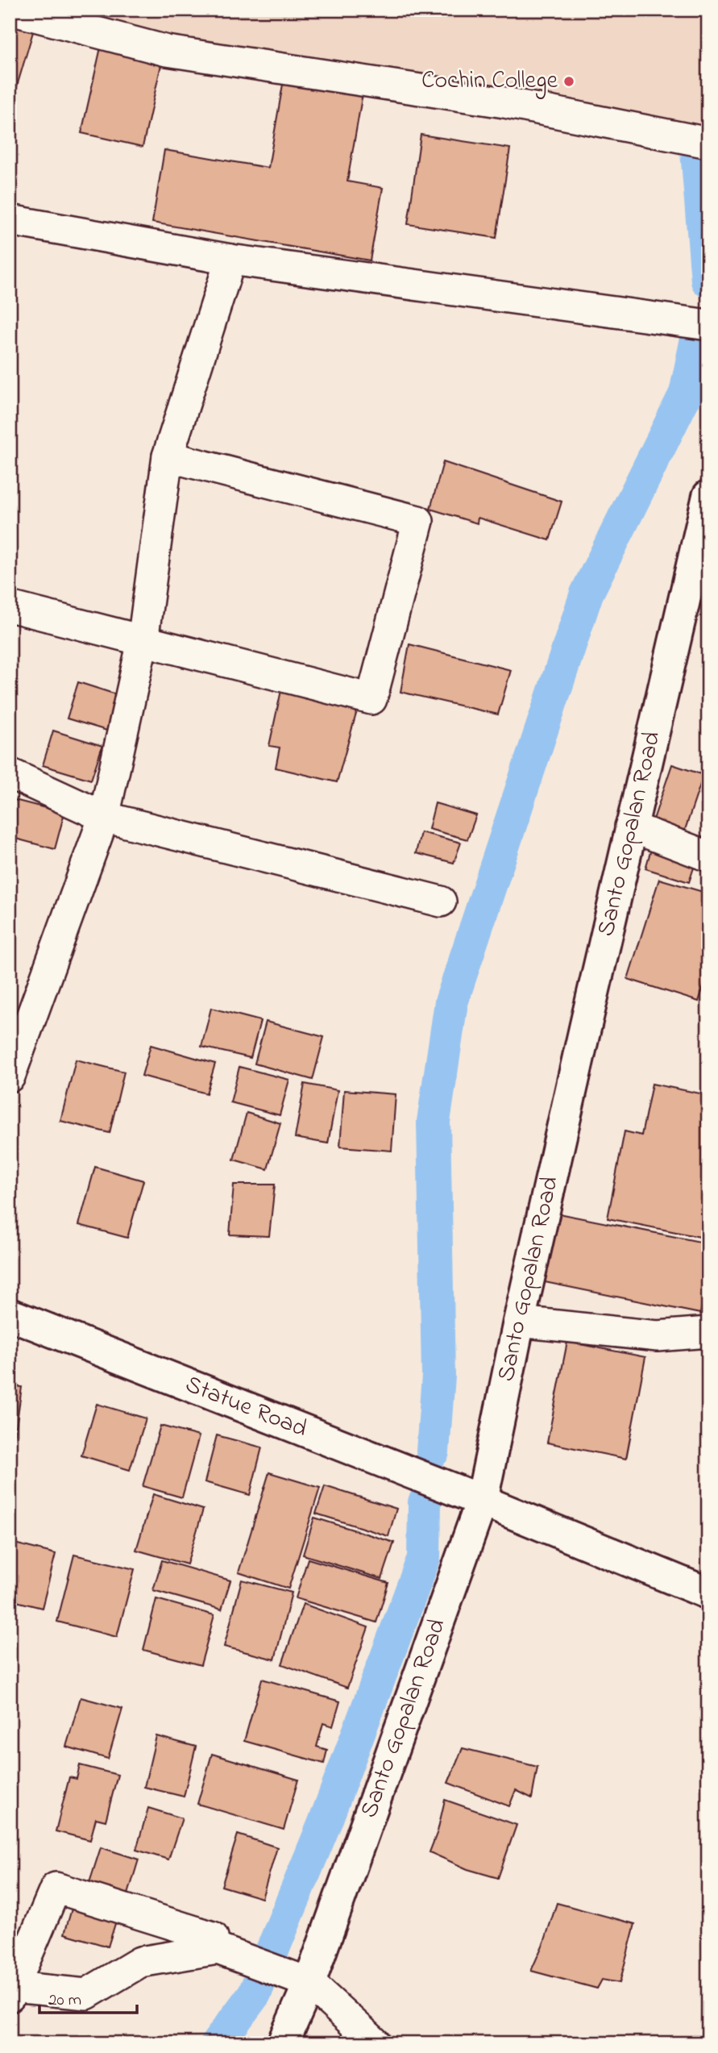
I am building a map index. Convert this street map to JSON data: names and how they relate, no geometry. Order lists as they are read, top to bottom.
{
  "streets": {
    "main road": ["Santo Gopalan Road", "Statue Road"]
  },
  "crossings": [
    ["Santo Gopalan Road", "Statue Road"]
  ],
  "places": ["Cochin College"],
  "scale_bar": "20 m"
}
